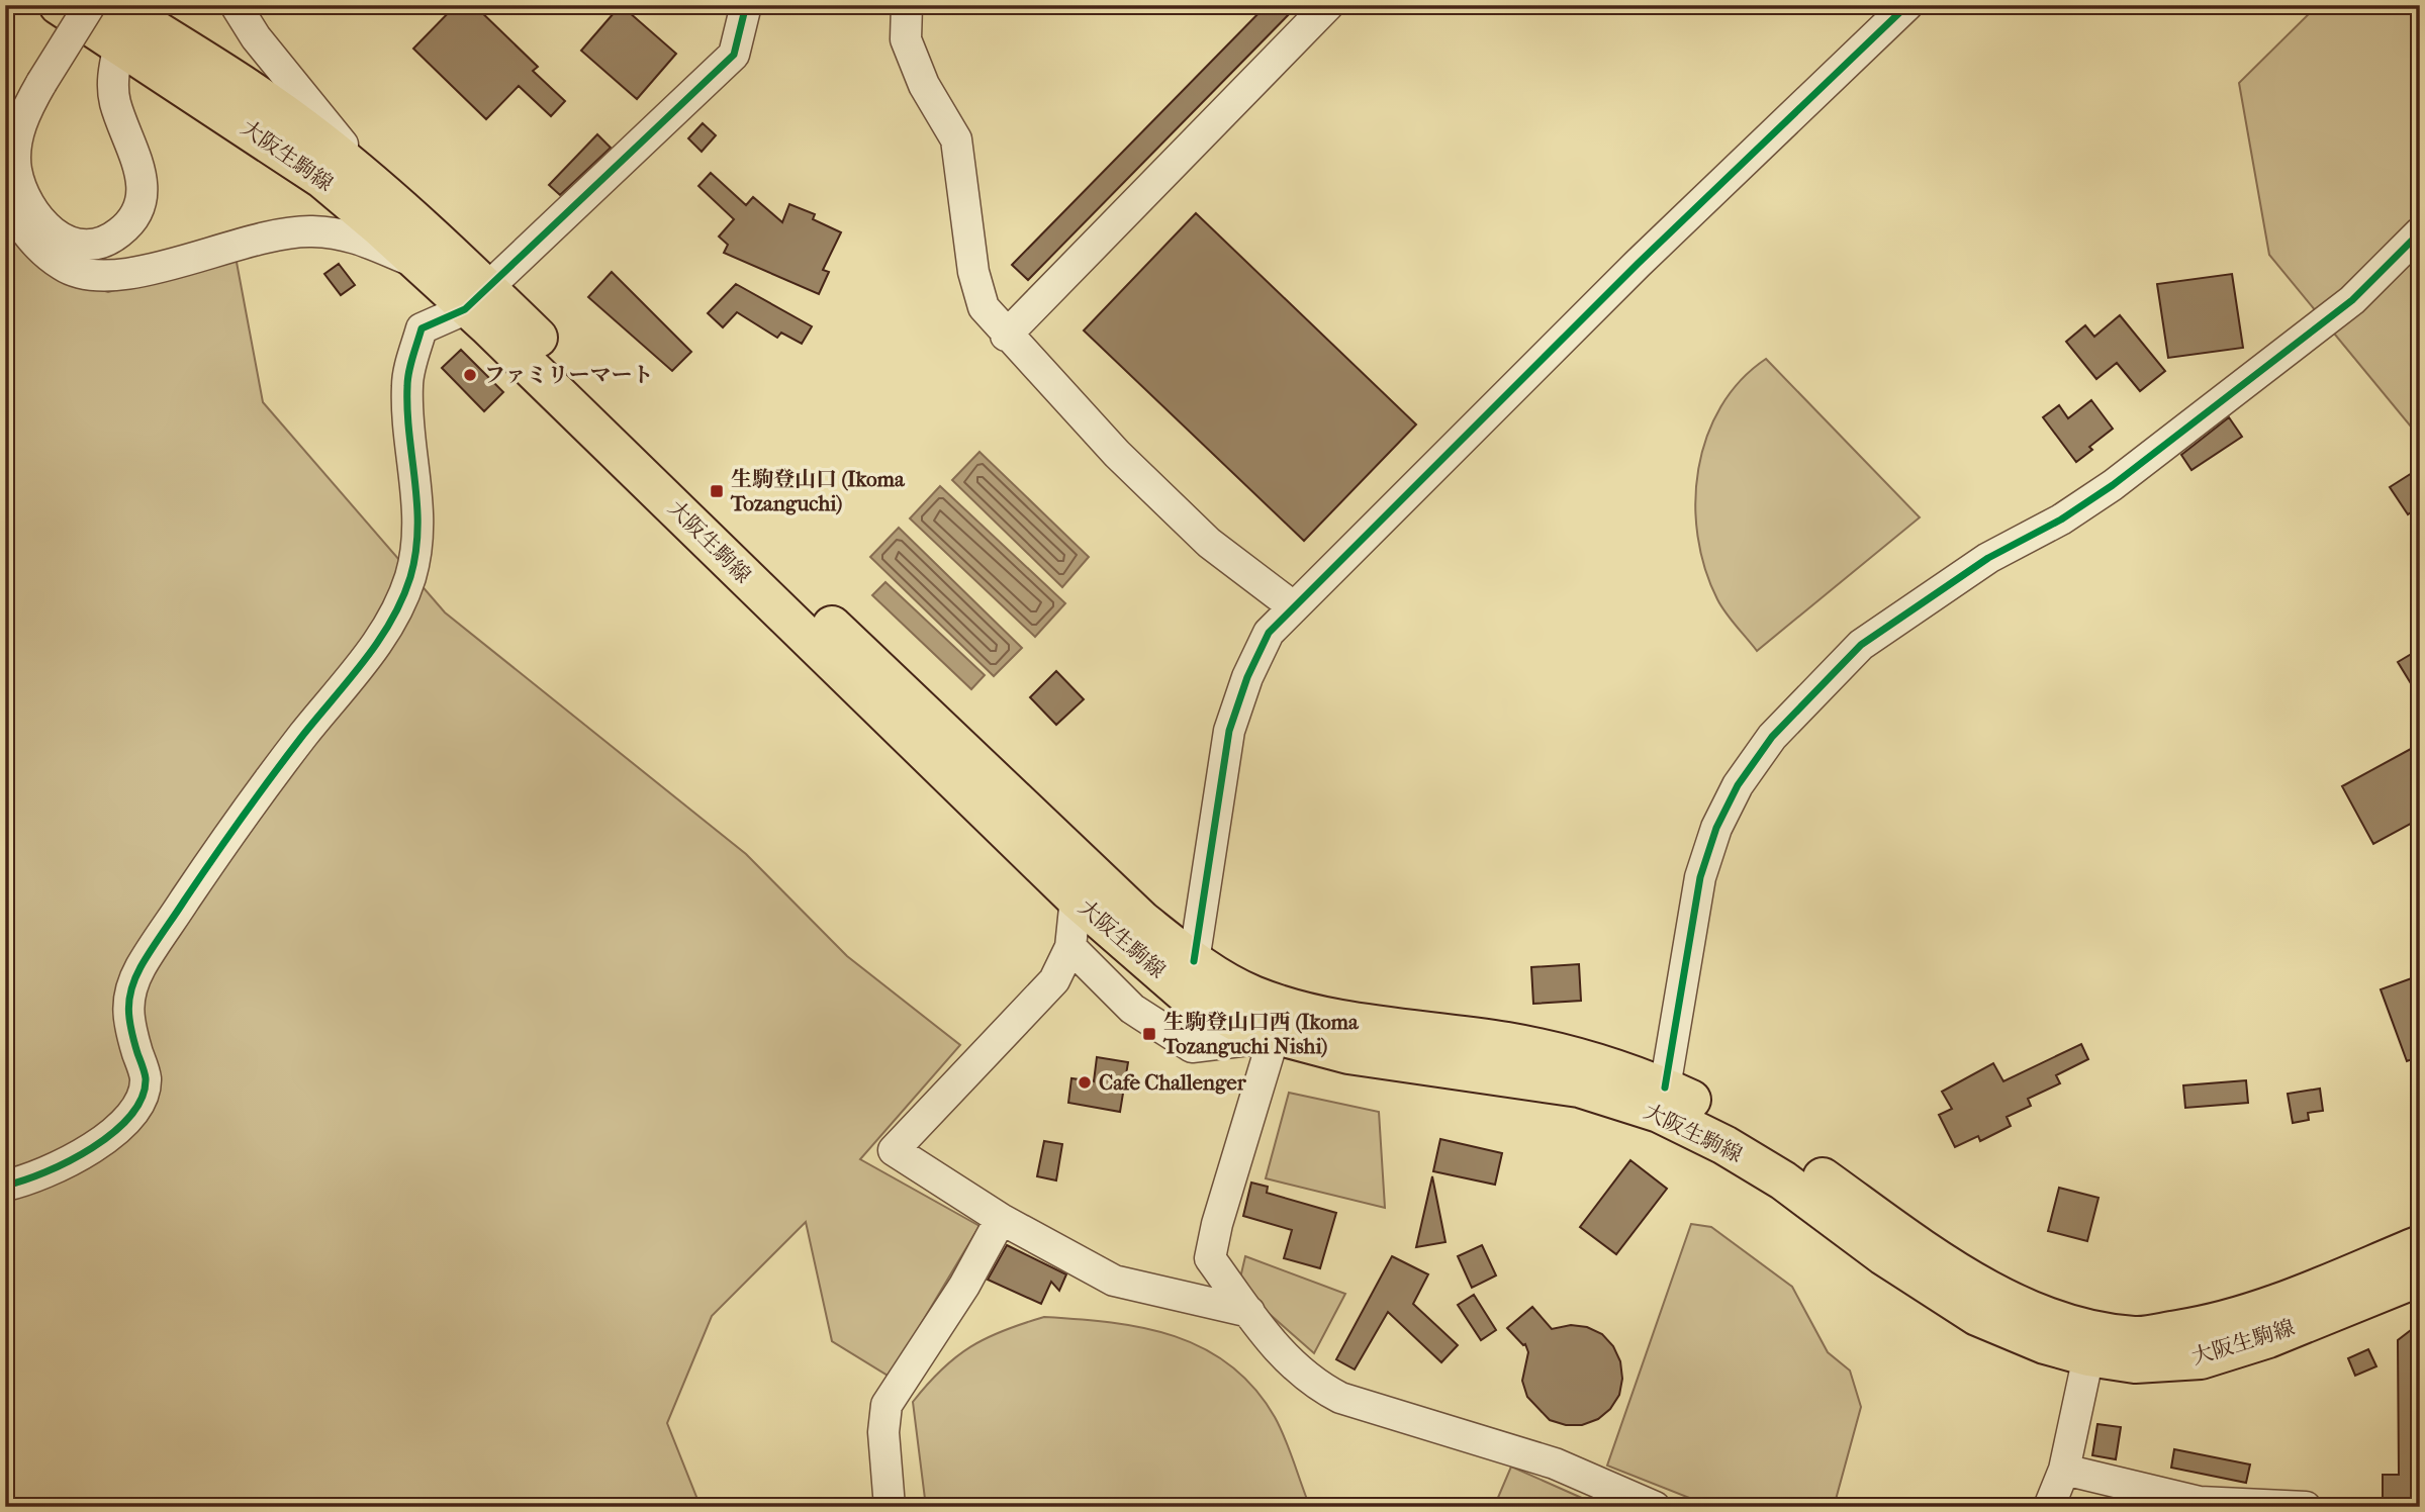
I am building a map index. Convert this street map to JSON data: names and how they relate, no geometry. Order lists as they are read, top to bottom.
{
  "streets": {
    "main road": ["大阪生駒線"]
  },
  "places": {
    "other": ["ファミリーマート", "Cafe Challenger"],
    "transit": ["生駒登山口 (Ikoma Tozanguchi)", "生駒登山口西 (Ikoma Tozanguchi Nishi)"]
  }
}
